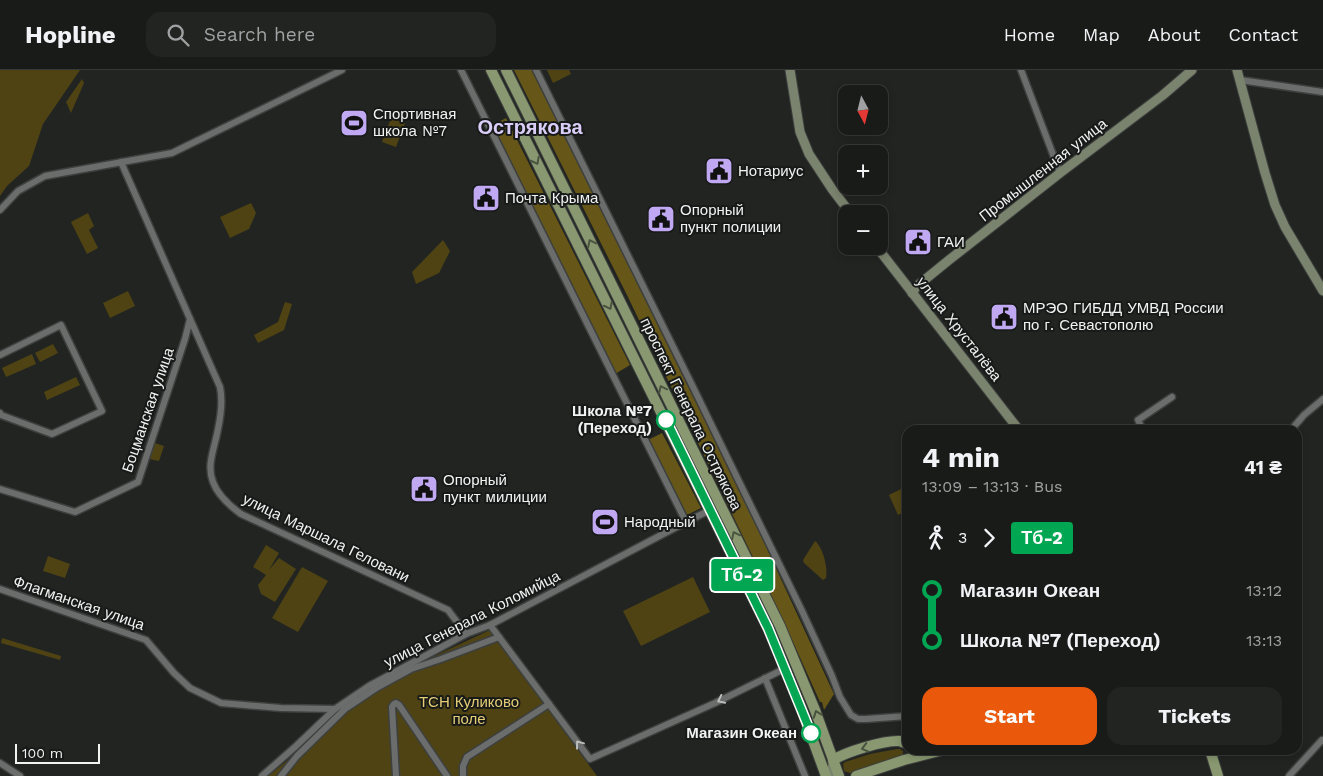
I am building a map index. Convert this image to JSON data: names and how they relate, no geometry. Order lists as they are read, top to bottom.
{
  "streets": {
    "main road": ["Промышленная улица", "улица Хрусталёва", "проспект Генерала Острякова"],
    "street": [
      "Боцманская улица",
      "улица Маршала Геловани",
      "Флагманская улица",
      "улица Генерала Коломийца"
    ]
  },
  "crossings": [
    ["Промышленная улица", "улица Хрусталёва"],
    ["Боцманская улица", "улица Маршала Геловани"],
    ["проспект Генерала Острякова", "улица Генерала Коломийца"],
    ["улица Маршала Геловани", "улица Генерала Коломийца"],
    ["Флагманская улица", "улица Генерала Коломийца"]
  ],
  "districts": ["Острякова"],
  "parks": ["ТСН Куликово поле"],
  "places": {
    "sports": ["Спортивная школа №7", "Народный"],
    "public building": [
      "Нотариус",
      "Почта Крыма",
      "Опорный пункт полиции",
      "ГАИ",
      "МРЭО ГИБДД УМВД России по г. Севастополю",
      "Опорный пункт милиции"
    ],
    "other": ["Школа №7 (Переход)", "Магазин Океан"]
  },
  "lines": ["bus line Тб-2"],
  "scale_bar": "100 m",
  "north": "bottom",
  "page": {
    "header": "Hopline",
    "search": "Search here",
    "nav": [
      "Home",
      "Map",
      "About",
      "Contact"
    ],
    "on_map": "Тб-2",
    "map_buttons": ["+", "−"],
    "heading": ["4 min", "13:09 – 13:13 · Bus", "41 ₴"],
    "legs": ["3", "Тб-2"],
    "list": [
      {
        "name": "Магазин Океан",
        "value": "13:12"
      },
      {
        "name": "Школа №7 (Переход)",
        "value": "13:13"
      }
    ],
    "buttons": ["Start", "Tickets"],
    "scale": "100 m"
  }
}
